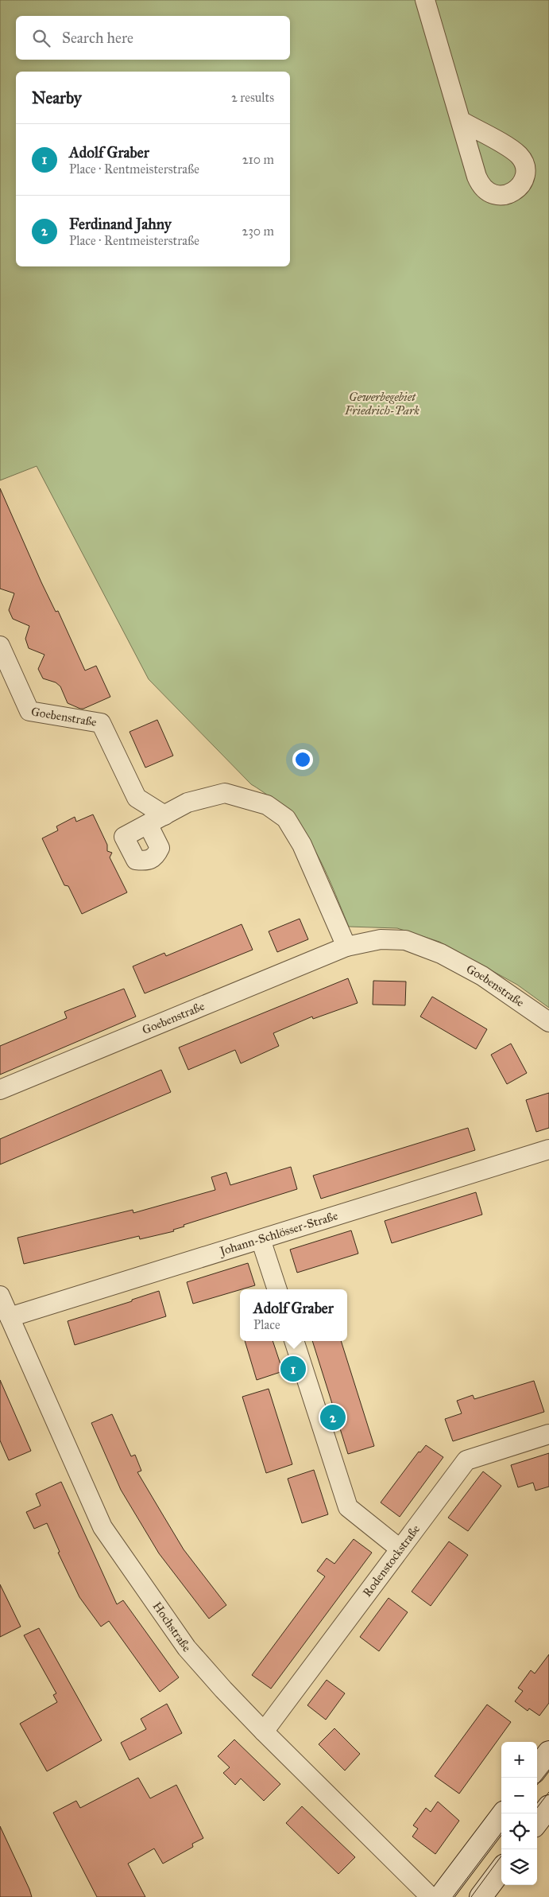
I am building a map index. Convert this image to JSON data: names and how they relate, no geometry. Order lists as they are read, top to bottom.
{
  "streets": {
    "street": [
      "Goebenstraße",
      "Johann-Schlösser-Straße",
      "Rodenstockstraße",
      "Hochstraße"
    ]
  },
  "crossings": [
    ["Johann-Schlösser-Straße", "Hochstraße"],
    ["Rodenstockstraße", "Hochstraße"]
  ],
  "parks": ["Gewerbegebiet Friedrich-Park"],
  "page": {
    "search": "Search here",
    "heading": ["Nearby", "2 results"],
    "list": [
      {
        "mark": "1",
        "name": "Adolf Graber",
        "note": "Place · Rentmeisterstraße",
        "value": "210 m"
      },
      {
        "mark": "2",
        "name": "Ferdinand Jahny",
        "note": "Place · Rentmeisterstraße",
        "value": "230 m"
      }
    ],
    "popup": ["Adolf Graber", "Place"],
    "pins": ["1", "2"],
    "map_buttons": ["+", "−"]
  }
}
